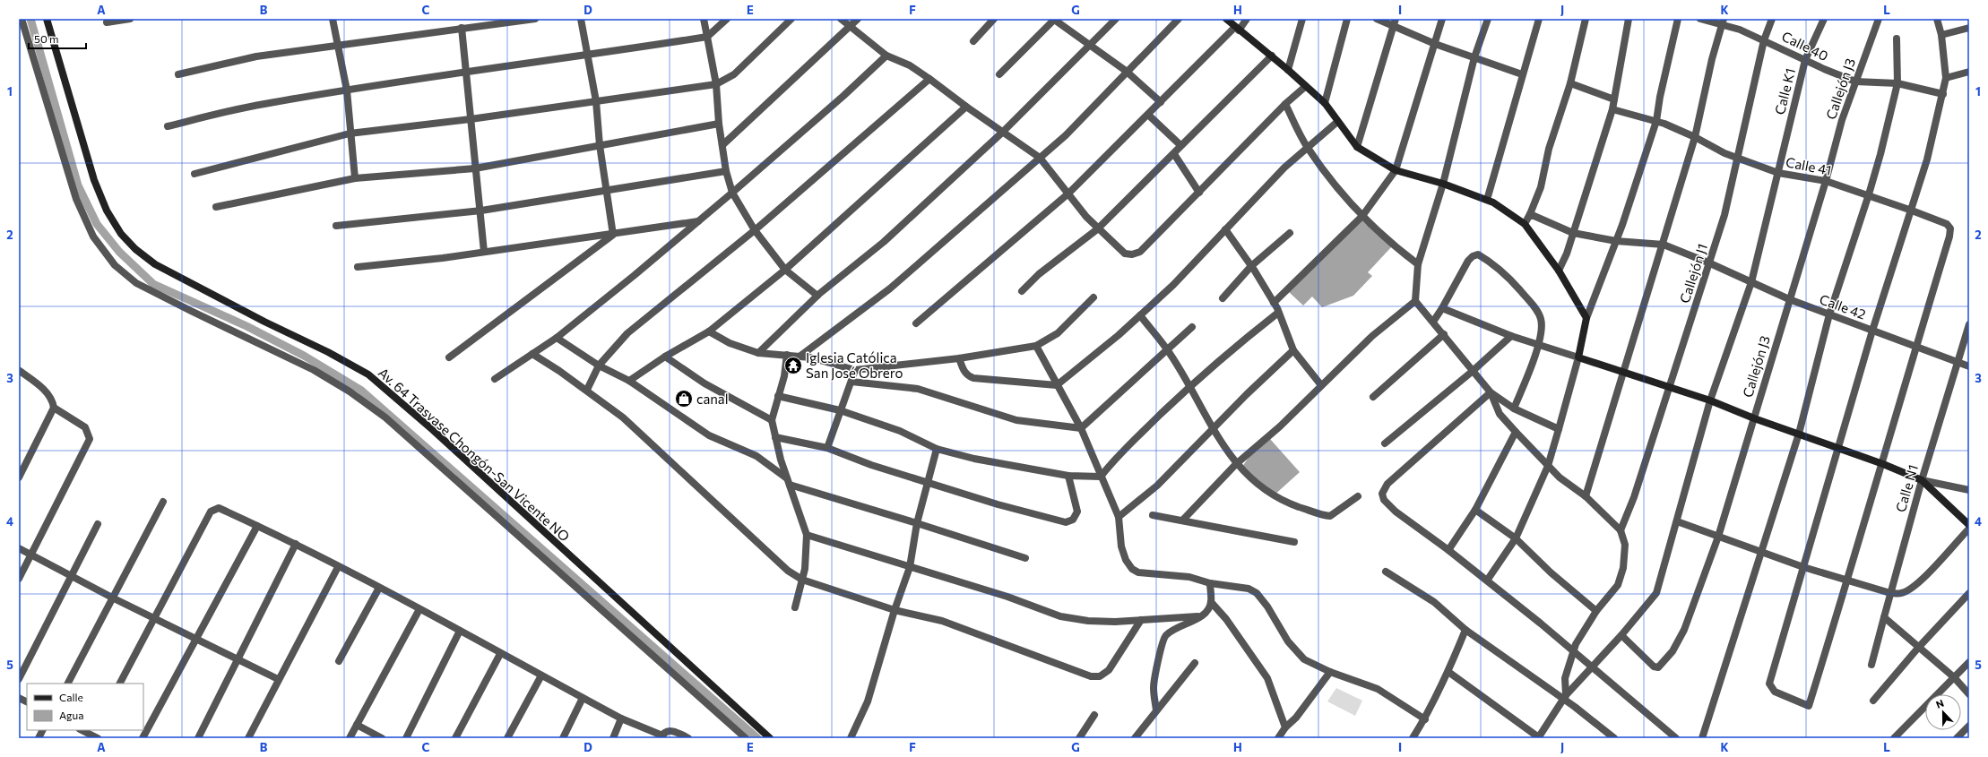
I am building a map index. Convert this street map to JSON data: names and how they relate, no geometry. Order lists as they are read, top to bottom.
{
  "streets": {
    "street": [
      "Calle 40",
      "Callejón J3",
      "Calle K1",
      "Calle 41",
      "Callejón J1",
      "Calle 42",
      "Av. 64 Trasvase Chongón-San Vicente NO",
      "Calle N1"
    ]
  },
  "crossings": [
    ["Calle 40", "Callejón J3"],
    ["Calle 40", "Calle K1"],
    ["Calle 40", "Callejón J1"],
    ["Callejón J3", "Calle K1"],
    ["Callejón J3", "Calle 41"],
    ["Callejón J3", "Calle 42"],
    ["Calle K1", "Calle 41"],
    ["Calle K1", "Calle 42"],
    ["Calle 41", "Callejón J1"],
    ["Calle 41", "Calle 42"],
    ["Callejón J1", "Calle 42"],
    ["Calle 42", "Calle N1"]
  ],
  "places": {
    "temple": ["Iglesia Católica San José Obrero"],
    "shop": ["canal"]
  },
  "legend": ["Calle", "Agua"],
  "scale_bar": "50 m",
  "north": "top",
  "grid": {
    "columns": [
      "A",
      "B",
      "C",
      "D",
      "E",
      "F",
      "G",
      "H",
      "I",
      "J",
      "K",
      "L"
    ],
    "rows": [
      "1",
      "2",
      "3",
      "4",
      "5"
    ]
  }
}
